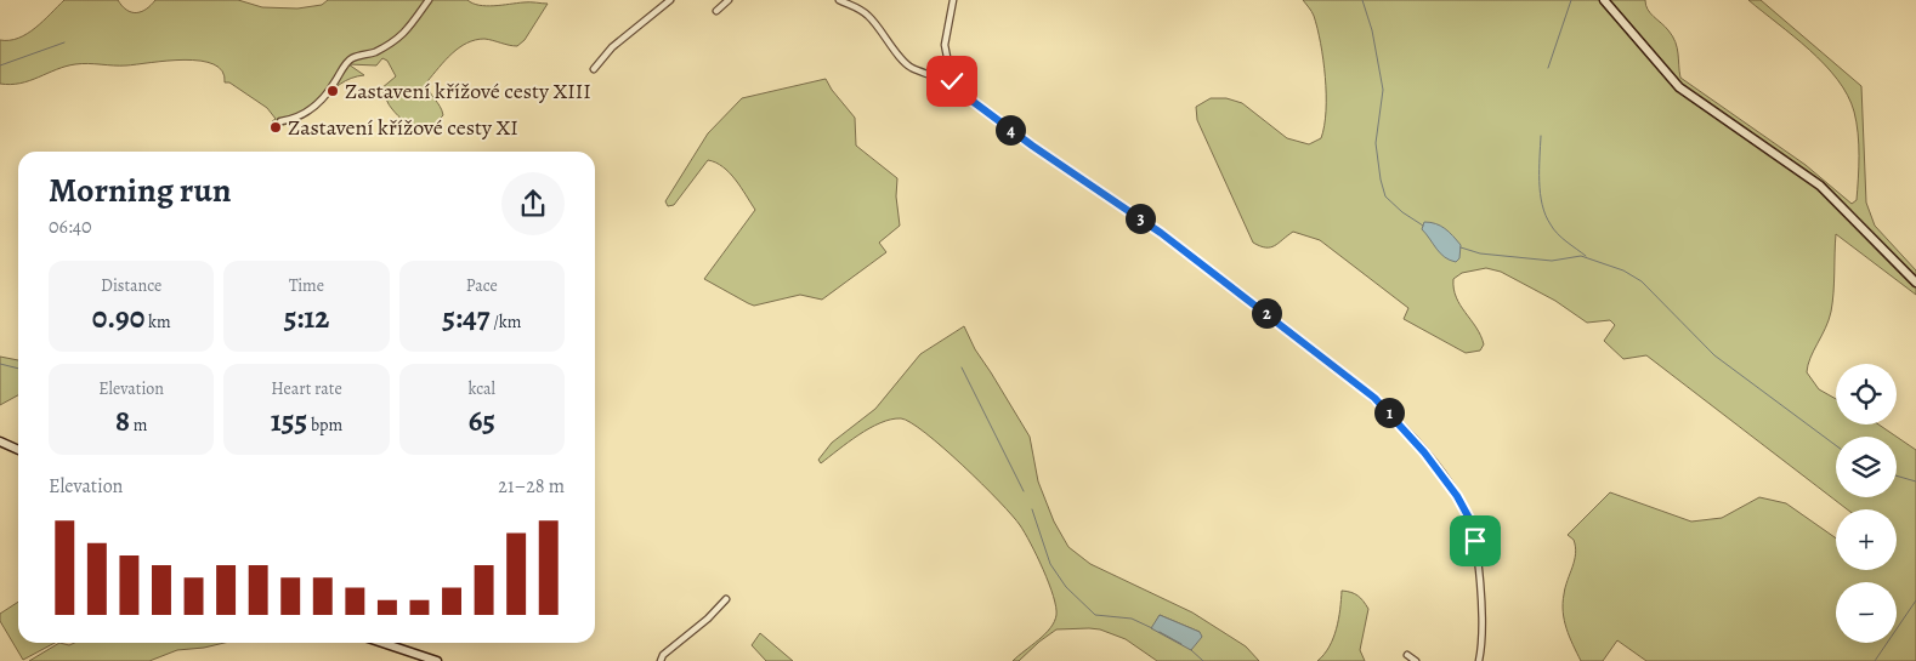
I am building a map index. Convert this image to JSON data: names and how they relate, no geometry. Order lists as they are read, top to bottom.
{
  "places": ["Zastavení křížové cesty XIII", "Zastavení křížové cesty XI"],
  "page": {
    "pins": [
      "4",
      "3",
      "2",
      "1"
    ],
    "heading": ["Morning run", "06:40"],
    "stats": [
      ["Distance", "0.90 km"],
      ["Time", "5:12"],
      ["Pace", "5:47 /km"],
      ["Elevation", "8 m"],
      ["Heart rate", "155 bpm"],
      ["kcal", "65"]
    ],
    "map_buttons": ["+", "−"],
    "chart": ["Elevation", "21–28 m"]
  }
}
